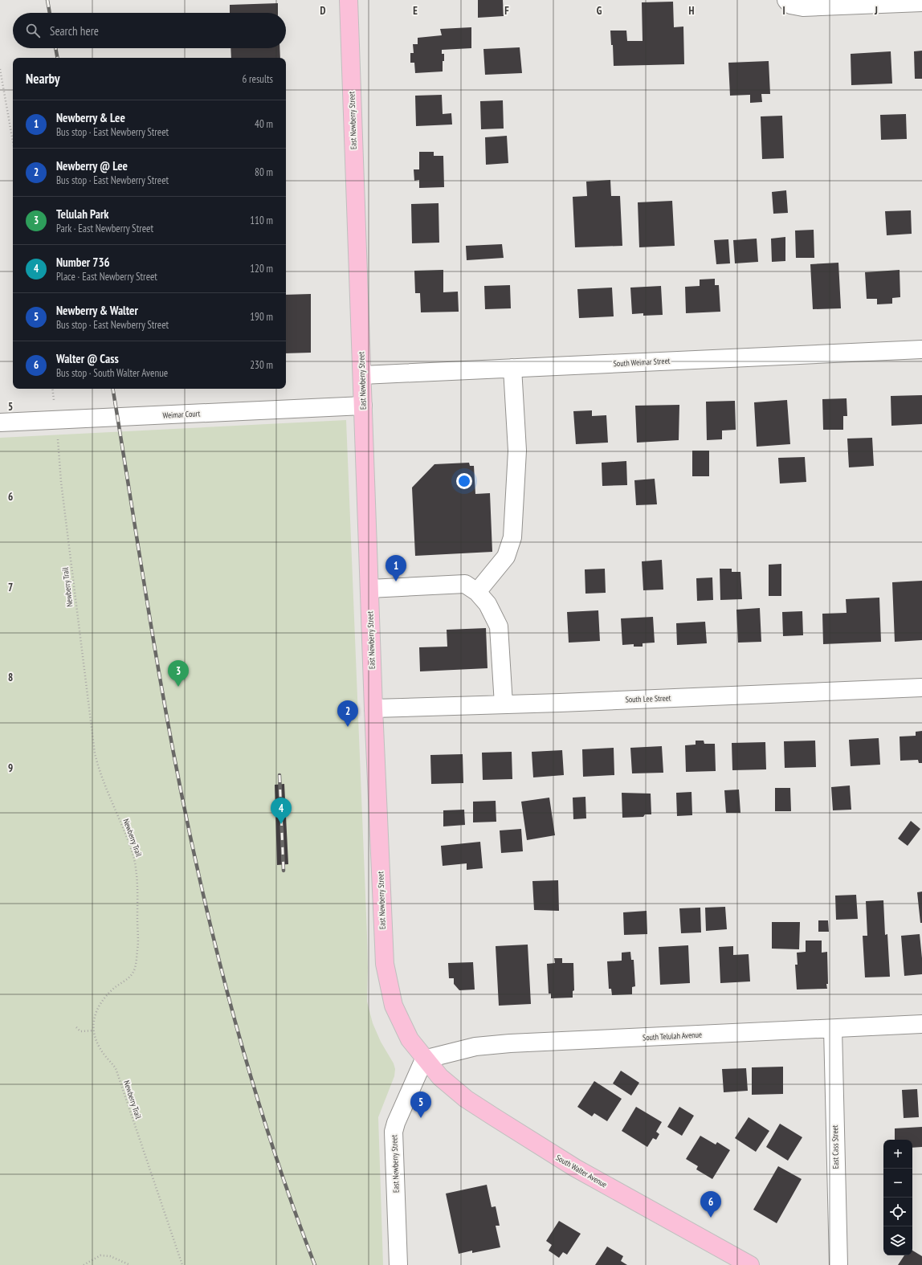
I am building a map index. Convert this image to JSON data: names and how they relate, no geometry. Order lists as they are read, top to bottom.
{
  "streets": {
    "main road": ["East Newberry Street", "South Walter Avenue"],
    "street": [
      "South Weimar Street",
      "Weimar Court",
      "South Lee Street",
      "South Telulah Avenue",
      "East Cass Street"
    ],
    "path": ["Newberry Trail"]
  },
  "crossings": [
    ["East Newberry Street", "South Weimar Street"],
    ["East Newberry Street", "Weimar Court"],
    ["East Newberry Street", "South Lee Street"],
    ["East Newberry Street", "South Telulah Avenue"],
    ["East Newberry Street", "South Walter Avenue"],
    ["Weimar Court", "Newberry Trail"],
    ["South Telulah Avenue", "East Cass Street"],
    ["South Telulah Avenue", "South Walter Avenue"]
  ],
  "page": {
    "search": "Search here",
    "heading": ["Nearby", "6 results"],
    "list": [
      {
        "mark": "1",
        "name": "Newberry & Lee",
        "note": "Bus stop · East Newberry Street",
        "value": "40 m"
      },
      {
        "mark": "2",
        "name": "Newberry @ Lee",
        "note": "Bus stop · East Newberry Street",
        "value": "80 m"
      },
      {
        "mark": "3",
        "name": "Telulah Park",
        "note": "Park · East Newberry Street",
        "value": "110 m"
      },
      {
        "mark": "4",
        "name": "Number 736",
        "note": "Place · East Newberry Street",
        "value": "120 m"
      },
      {
        "mark": "5",
        "name": "Newberry & Walter",
        "note": "Bus stop · East Newberry Street",
        "value": "190 m"
      },
      {
        "mark": "6",
        "name": "Walter @ Cass",
        "note": "Bus stop · South Walter Avenue",
        "value": "230 m"
      }
    ],
    "pins": [
      "1",
      "3",
      "2",
      "4",
      "5",
      "6"
    ],
    "map_buttons": ["+", "−"]
  },
  "grid": {
    "columns": [
      "D",
      "E",
      "F",
      "G",
      "H",
      "I",
      "J"
    ],
    "rows": [
      "5",
      "6",
      "7",
      "8",
      "9"
    ]
  }
}
